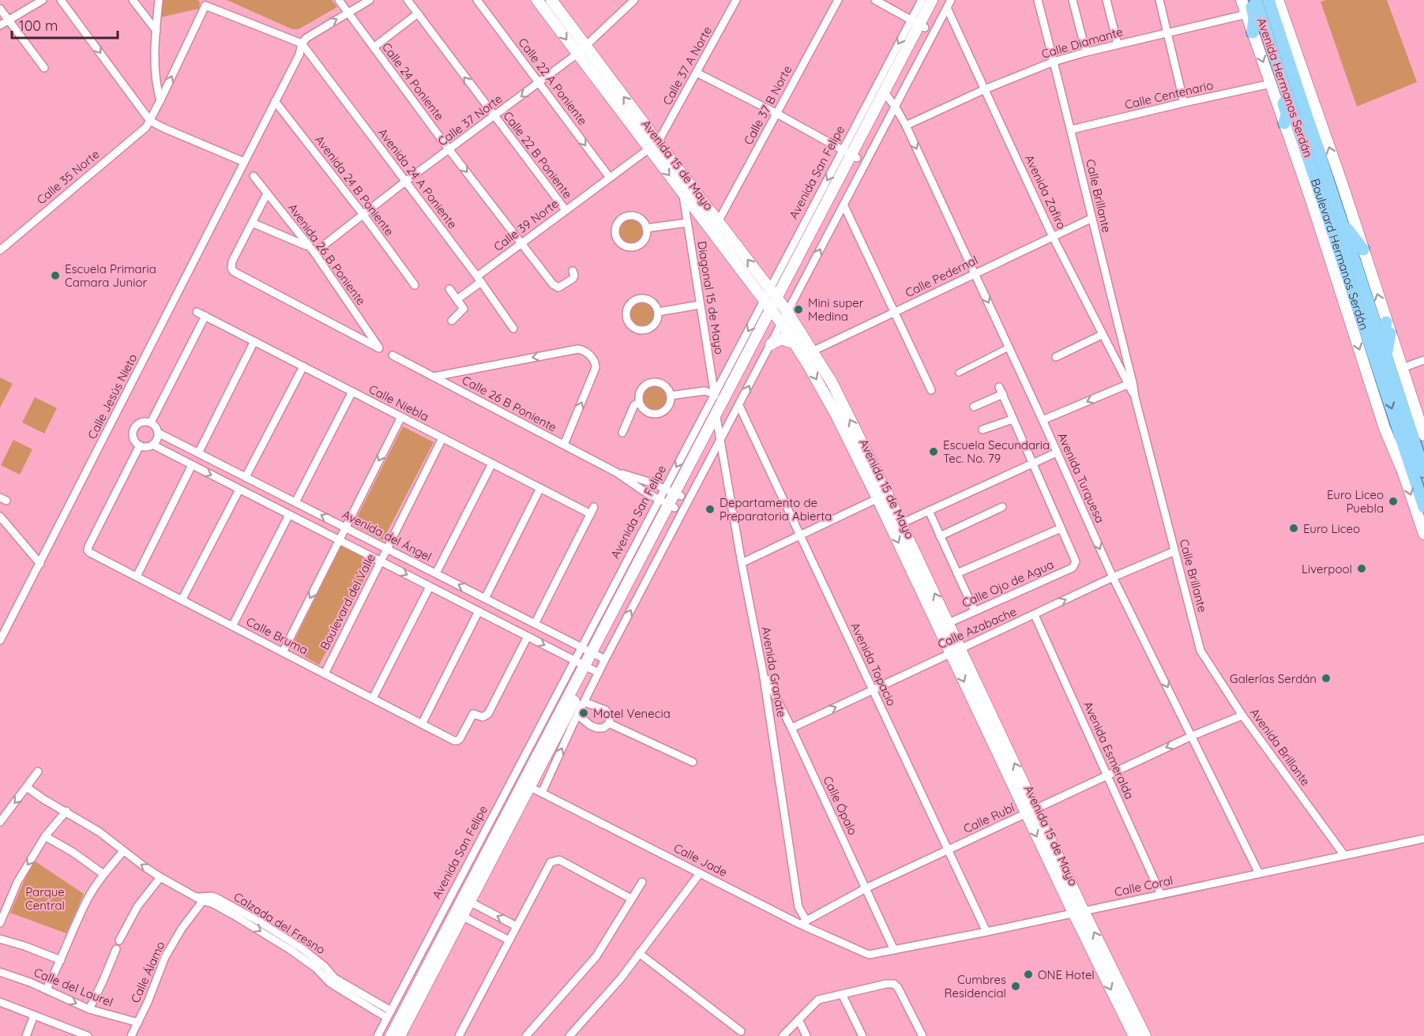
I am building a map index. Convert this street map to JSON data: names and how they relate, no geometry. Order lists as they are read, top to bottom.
{
  "streets": {
    "main road": [
      "Avenida Hermanos Serdán",
      "Avenida 15 de Mayo",
      "Avenida San Felipe",
      "Boulevard Hermanos Serdán"
    ],
    "street": [
      "Calle Diamante",
      "Calle 37 A Norte",
      "Calle 24 Poniente",
      "Calle 22 A Poniente",
      "Calle Centenario",
      "Calle 37 B Norte",
      "Calle 37 Norte",
      "Calle 22 B Poniente",
      "Calle 35 Norte",
      "Avenida 24 A Poniente",
      "Avenida 24 B Poniente",
      "Avenida Zafiro",
      "Calle Brillante",
      "Calle 39 Norte",
      "Avenida 26 B Poniente",
      "Calle Pedernal",
      "Diagonal 15 de Mayo",
      "Calle Jesús Nieto",
      "Calle Niebla",
      "Calle 26 B Poniente",
      "Avenida Turquesa",
      "Avenida del Ángel",
      "Calle Ojo de Agua",
      "Boulevard del Valle",
      "Calle Azabache",
      "Calle Bruma",
      "Avenida Topacio",
      "Avenida Granate",
      "Avenida Brillante",
      "Avenida Esmeralda",
      "Calle Ópalo",
      "Calle Rubí",
      "Calle Jade",
      "Calle Coral",
      "Calzada del Fresno",
      "Calle Álamo",
      "Calle del Laurel"
    ]
  },
  "crossings": [
    ["Calle Diamante", "Avenida Hermanos Serdán"],
    ["Calle Diamante", "Avenida Zafiro"],
    ["Calle Diamante", "Calle Brillante"],
    ["Calle Diamante", "Avenida Turquesa"],
    ["Calle 37 A Norte", "Avenida 15 de Mayo"],
    ["Calle 37 A Norte", "Calle 39 Norte"],
    ["Calle 24 Poniente", "Calle 37 Norte"],
    ["Calle 24 Poniente", "Calle 39 Norte"],
    ["Calle 22 A Poniente", "Calle 37 Norte"],
    ["Calle 22 A Poniente", "Calle 39 Norte"],
    ["Avenida Hermanos Serdán", "Calle Centenario"],
    ["Avenida Hermanos Serdán", "Boulevard Hermanos Serdán"],
    ["Calle Centenario", "Calle Brillante"],
    ["Calle 37 B Norte", "Avenida 15 de Mayo"],
    ["Calle 37 Norte", "Calle 22 B Poniente"],
    ["Calle 37 Norte", "Avenida 15 de Mayo"],
    ["Calle 37 Norte", "Avenida 24 A Poniente"],
    ["Calle 37 Norte", "Avenida 24 B Poniente"],
    ["Calle 37 Norte", "Avenida 26 B Poniente"],
    ["Calle 22 B Poniente", "Calle 39 Norte"],
    ["Avenida 15 de Mayo", "Avenida San Felipe"],
    ["Avenida 15 de Mayo", "Calle 39 Norte"],
    ["Avenida 15 de Mayo", "Calle Pedernal"],
    ["Avenida 15 de Mayo", "Diagonal 15 de Mayo"],
    ["Avenida 15 de Mayo", "Calle Ojo de Agua"],
    ["Avenida 15 de Mayo", "Calle Azabache"],
    ["Avenida 15 de Mayo", "Calle Rubí"],
    ["Avenida 15 de Mayo", "Calle Coral"],
    ["Avenida San Felipe", "Avenida Zafiro"],
    ["Avenida San Felipe", "Diagonal 15 de Mayo"],
    ["Avenida San Felipe", "Calle 26 B Poniente"],
    ["Avenida San Felipe", "Avenida Turquesa"],
    ["Avenida San Felipe", "Avenida del Ángel"],
    ["Avenida San Felipe", "Avenida Topacio"],
    ["Avenida San Felipe", "Avenida Granate"],
    ["Avenida San Felipe", "Calle Jade"],
    ["Avenida San Felipe", "Calzada del Fresno"],
    ["Avenida 24 A Poniente", "Calle 39 Norte"],
    ["Avenida 24 A Poniente", "Calle Jesús Nieto"],
    ["Avenida 24 B Poniente", "Calle Jesús Nieto"],
    ["Avenida Zafiro", "Calle Brillante"],
    ["Avenida Zafiro", "Calle Pedernal"],
    ["Calle Brillante", "Calle Pedernal"],
    ["Calle Brillante", "Calle Azabache"],
    ["Calle Brillante", "Avenida Brillante"],
    ["Calle Pedernal", "Avenida Turquesa"],
    ["Diagonal 15 de Mayo", "Avenida Granate"],
    ["Calle Niebla", "Boulevard del Valle"],
    ["Avenida Turquesa", "Calle Azabache"],
    ["Avenida Turquesa", "Calle Rubí"],
    ["Avenida Turquesa", "Calle Coral"],
    ["Avenida del Ángel", "Boulevard del Valle"],
    ["Avenida del Ángel", "Calle Bruma"],
    ["Boulevard del Valle", "Calle Bruma"],
    ["Calle Azabache", "Avenida Topacio"],
    ["Calle Azabache", "Avenida Esmeralda"],
    ["Calle Azabache", "Calle Ópalo"],
    ["Avenida Topacio", "Calle Rubí"],
    ["Avenida Topacio", "Calle Coral"],
    ["Avenida Granate", "Calle Ópalo"],
    ["Avenida Granate", "Calle Rubí"],
    ["Avenida Granate", "Calle Jade"],
    ["Avenida Brillante", "Calle Rubí"],
    ["Avenida Brillante", "Calle Coral"],
    ["Avenida Esmeralda", "Calle Rubí"],
    ["Avenida Esmeralda", "Calle Coral"],
    ["Calle Ópalo", "Calle Rubí"],
    ["Calle Ópalo", "Calle Coral"],
    ["Calle Rubí", "Calle Jade"],
    ["Calle Jade", "Calle Coral"],
    ["Calzada del Fresno", "Calle Álamo"],
    ["Calle Álamo", "Calle del Laurel"]
  ],
  "one_way": [
    "Calle 22 A Poniente",
    "Calle 22 B Poniente",
    "Avenida Turquesa",
    "Calle Azabache"
  ],
  "parks": ["Parque Central"],
  "places": [
    "Escuela Primaria Camara Junior",
    "Mini super Medina",
    "Escuela Secundaria Tec. No. 79",
    "Euro Liceo Puebla",
    "Departamento de Preparatoria Abierta",
    "Euro Liceo",
    "Liverpool",
    "Galerías Serdán",
    "Motel Venecia",
    "ONE Hotel",
    "Cumbres Residencial"
  ],
  "scale_bar": "100 m"
}
